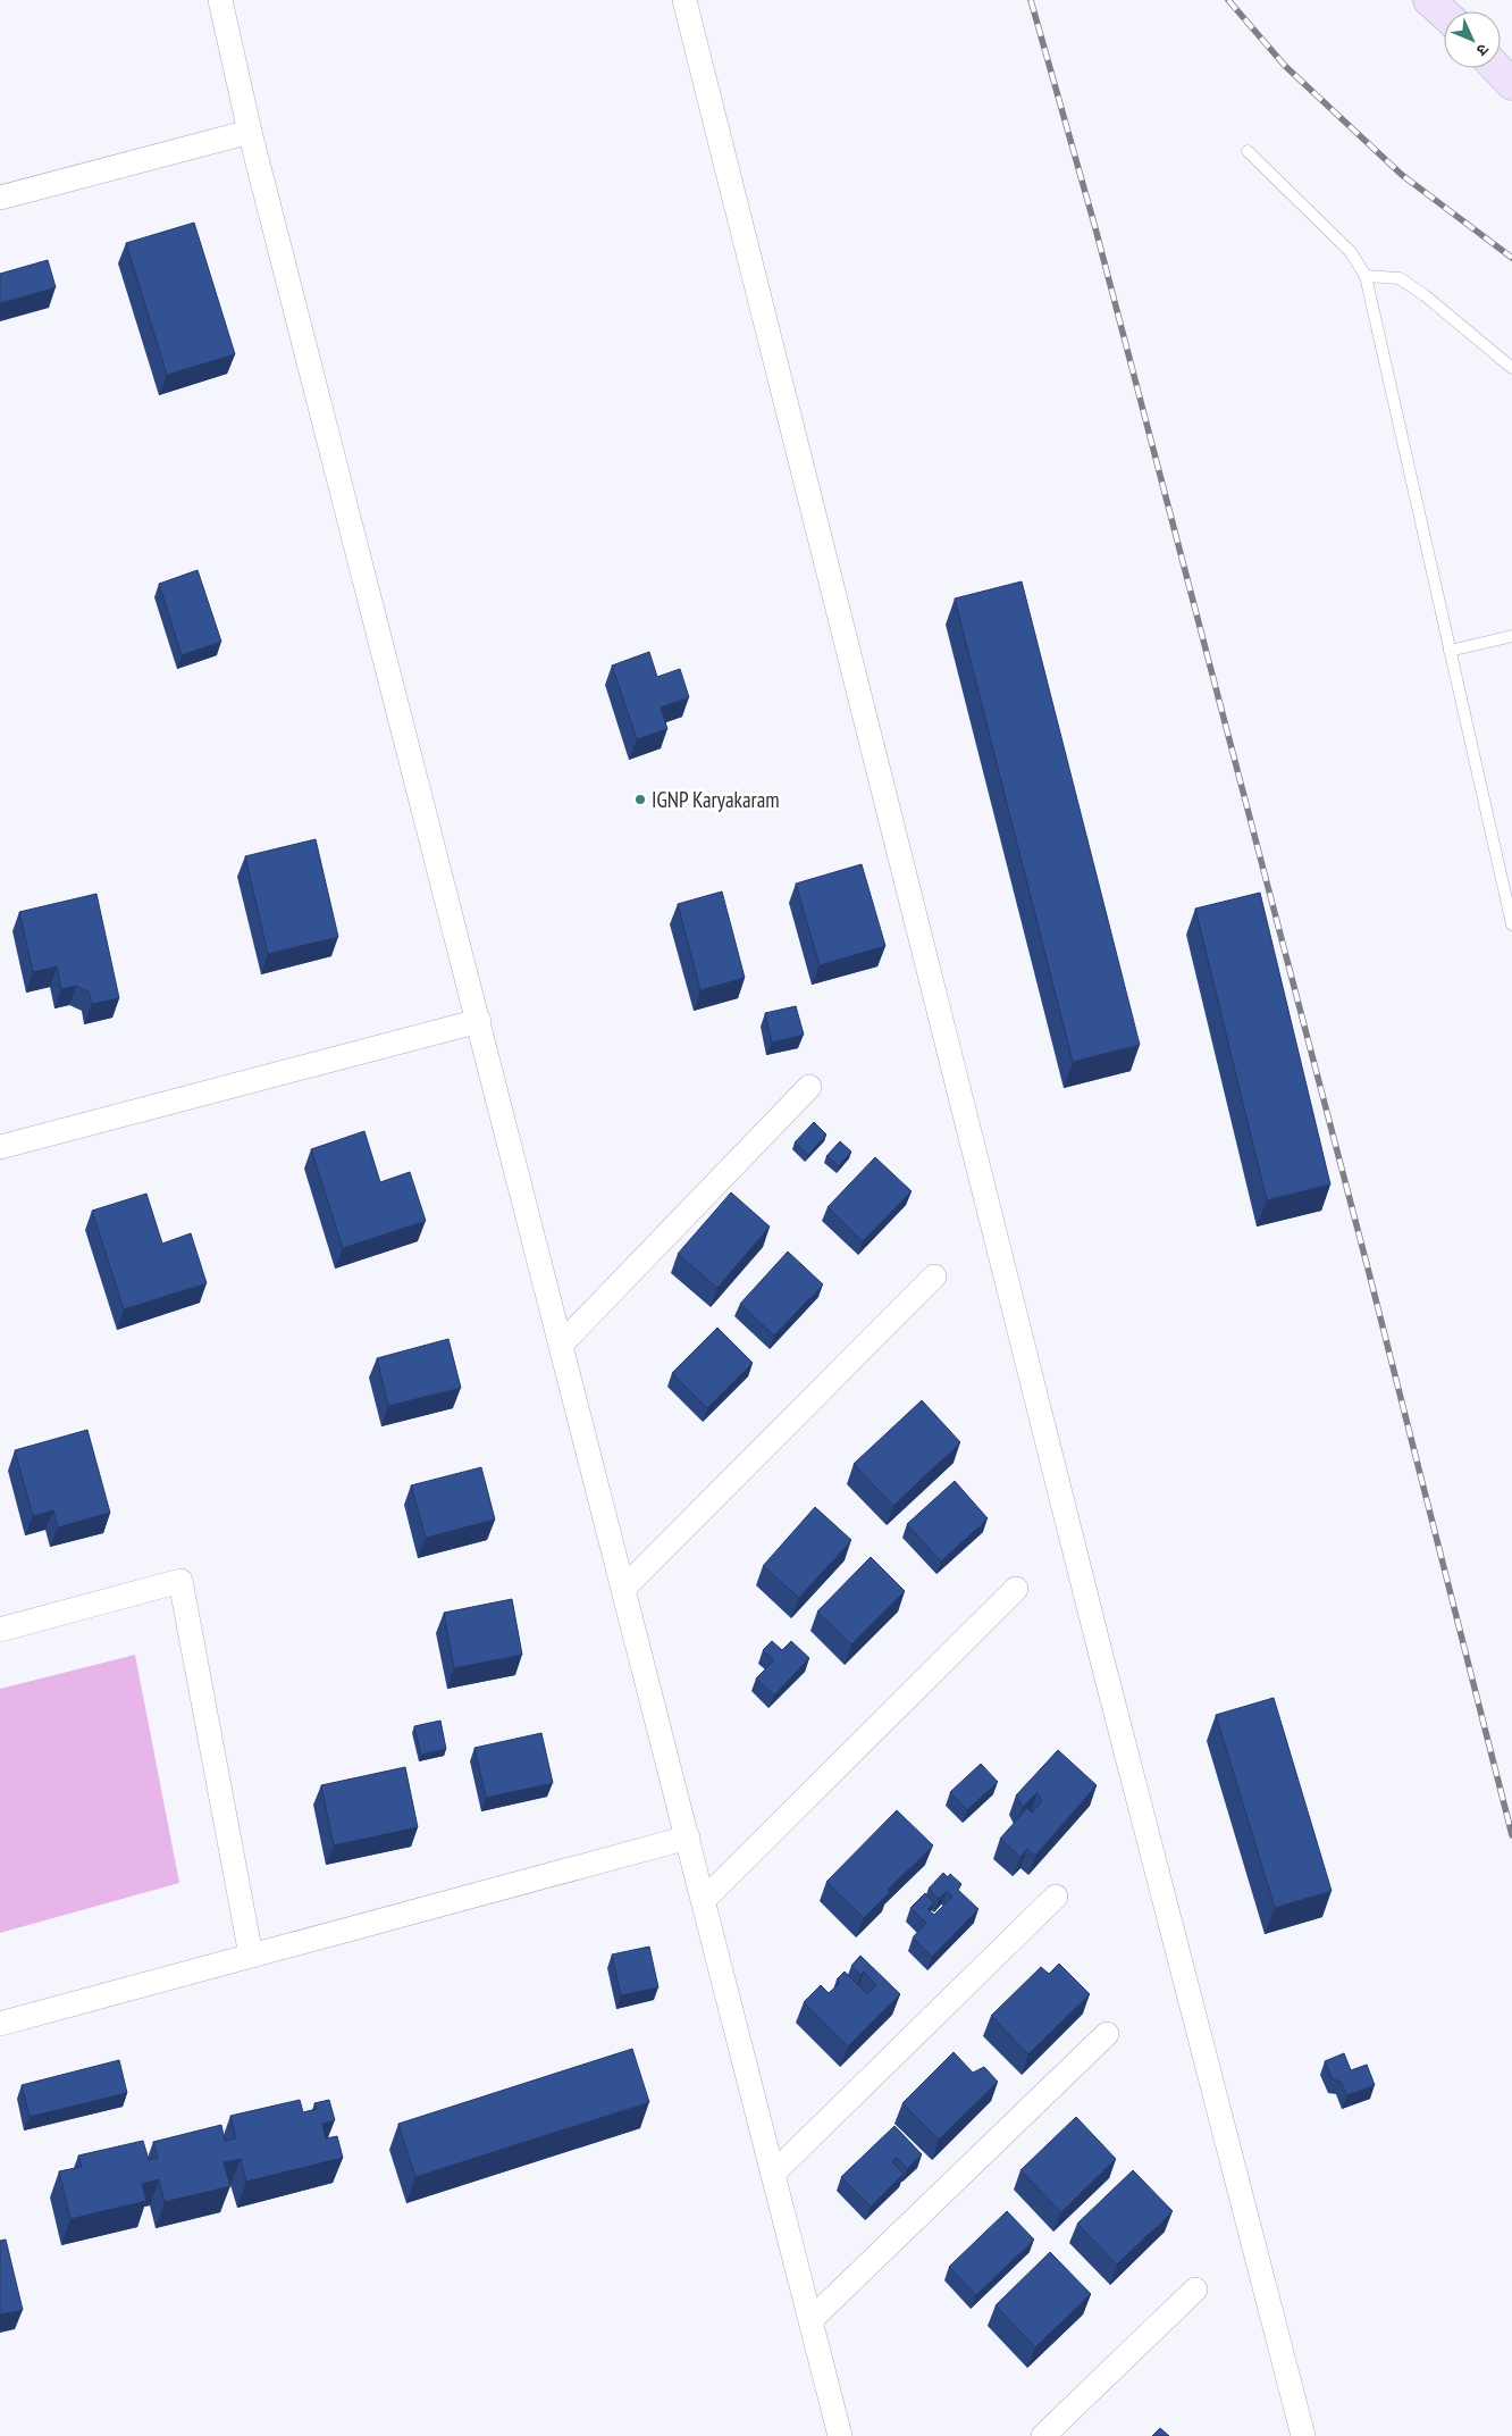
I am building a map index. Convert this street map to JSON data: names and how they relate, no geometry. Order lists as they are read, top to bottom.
{
  "places": ["IGNP Karyakaram"],
  "north": "bottom right"
}
